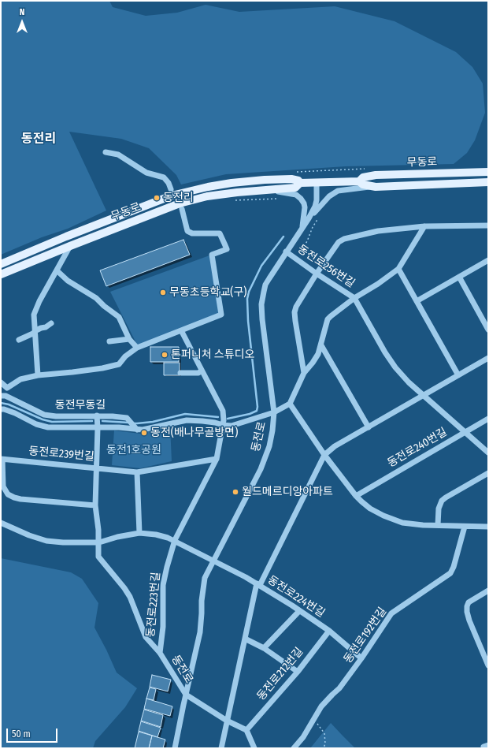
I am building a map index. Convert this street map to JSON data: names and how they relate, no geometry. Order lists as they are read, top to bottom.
{
  "streets": {
    "main road": ["무동로"],
    "street": [
      "동전로256번길",
      "동전무동길",
      "동전로",
      "동전로240번길",
      "동전로239번길",
      "동전로224번길",
      "동전로223번길",
      "동전로192번길",
      "동전로212번길"
    ]
  },
  "crossings": [
    ["무동로", "동전로"],
    ["동전로256번길", "동전로"],
    ["동전로", "동전로224번길"],
    ["동전로", "동전로223번길"],
    ["동전로239번길", "동전로223번길"],
    ["동전로224번길", "동전로192번길"],
    ["동전로224번길", "동전로212번길"]
  ],
  "districts": ["동전리"],
  "parks": ["동전1호공원"],
  "places": [
    "동전리",
    "무동초등학교(구)",
    "톤퍼니처 스튜디오",
    "동전(배나무골방면)",
    "월드메르디앙아파트"
  ],
  "scale_bar": "50 m",
  "north": "top"
}
